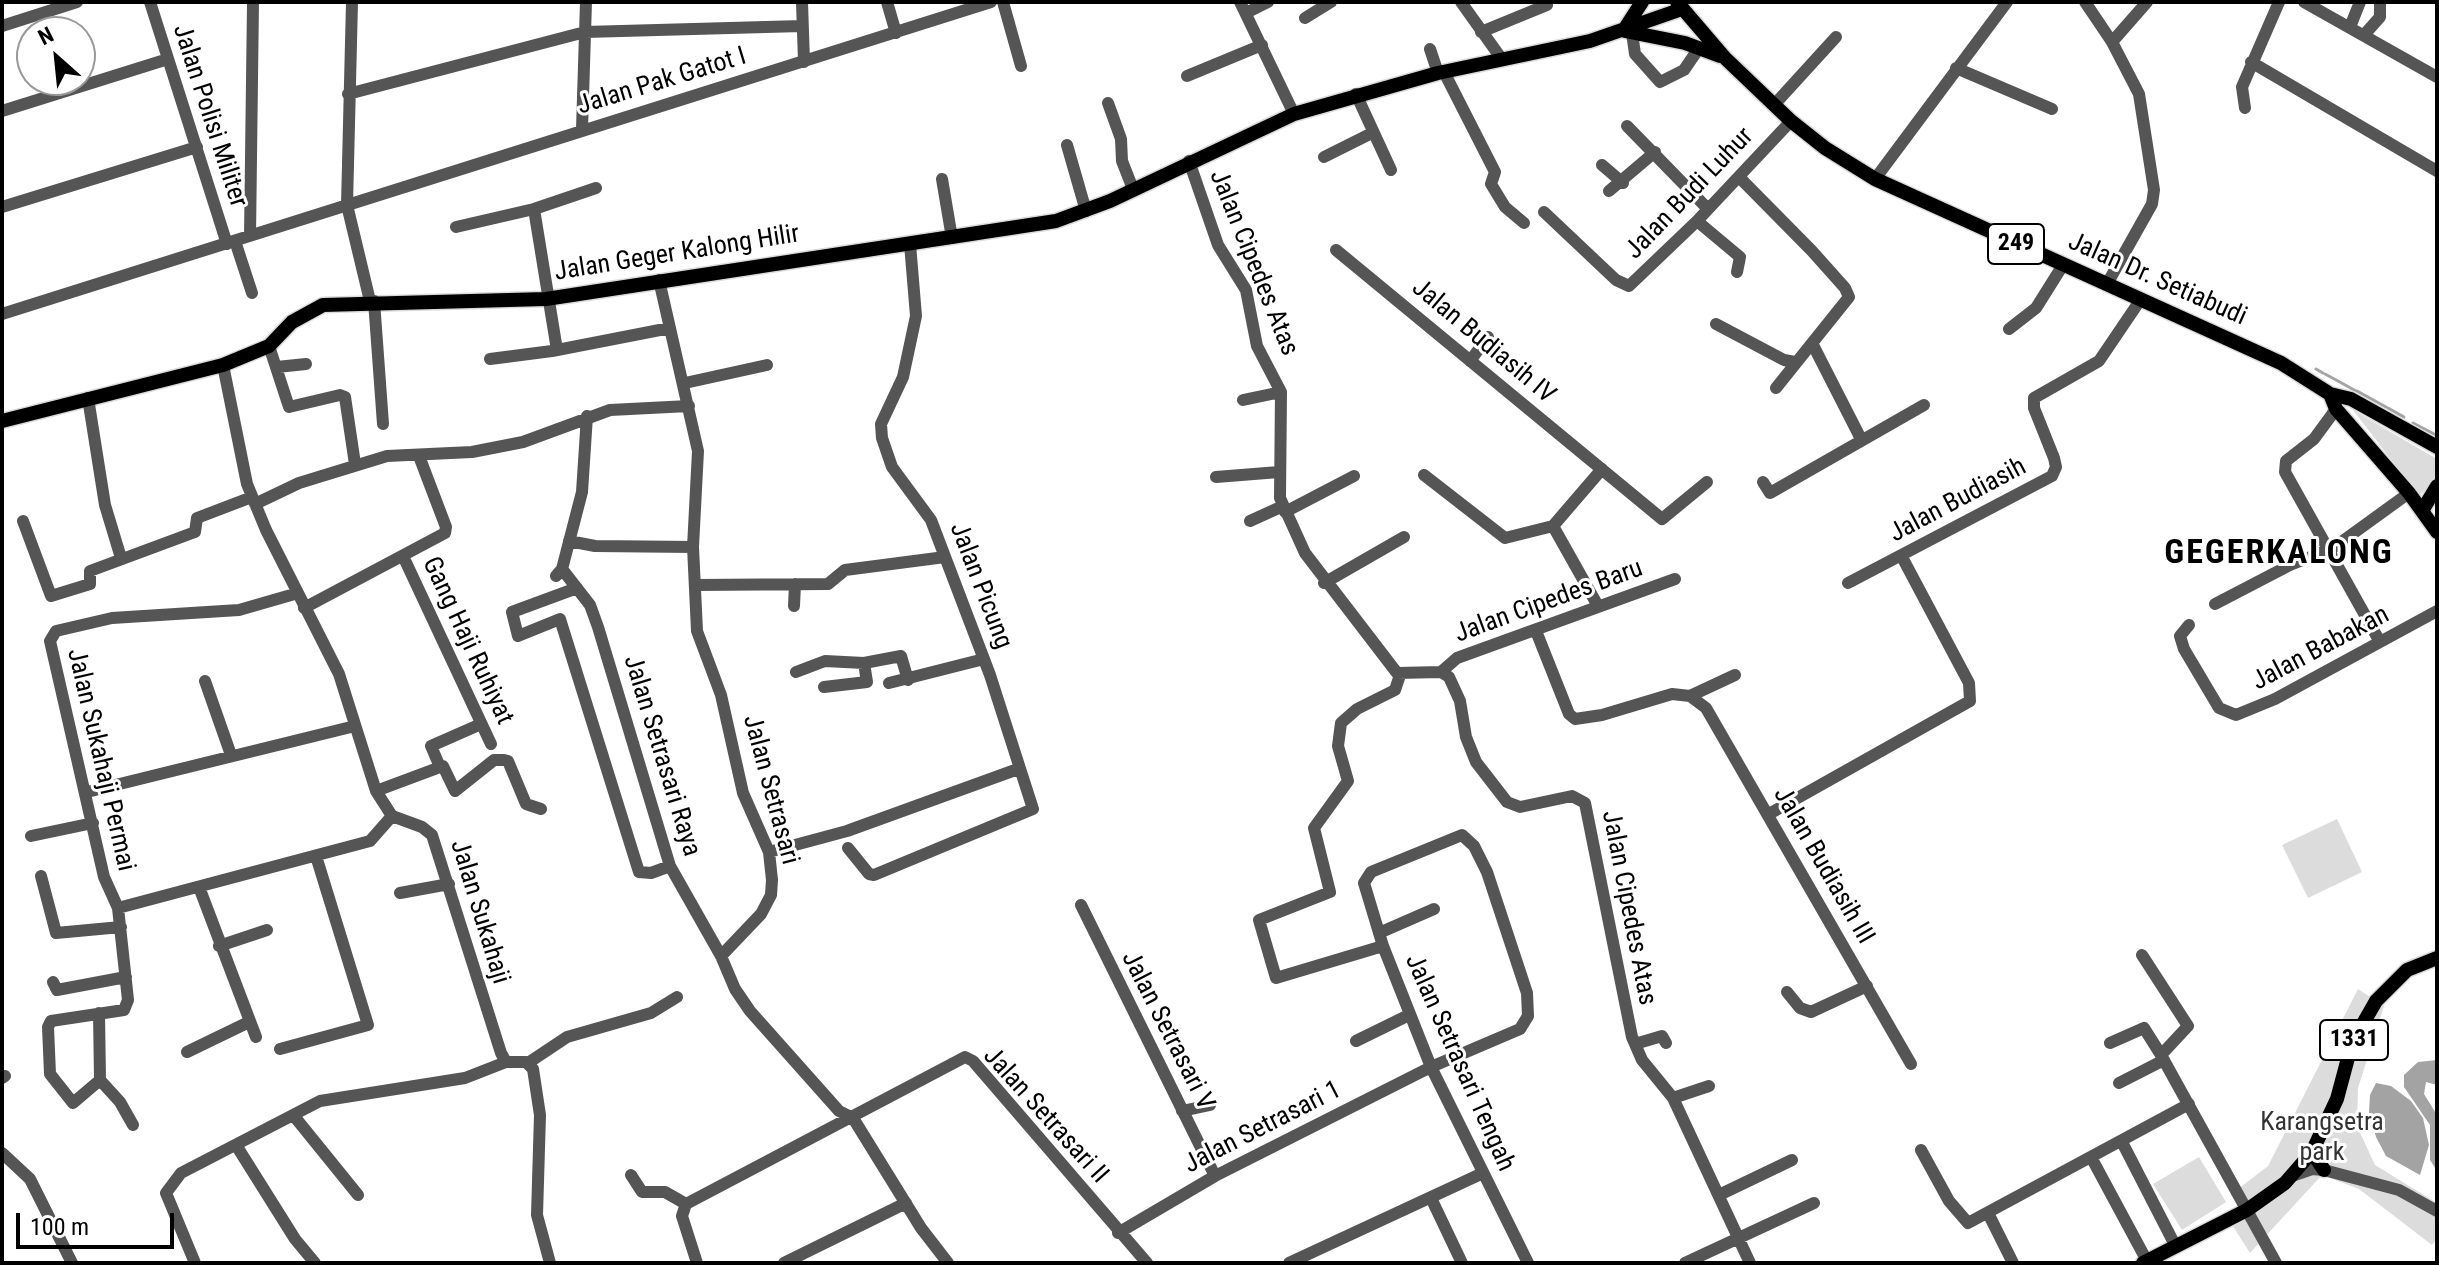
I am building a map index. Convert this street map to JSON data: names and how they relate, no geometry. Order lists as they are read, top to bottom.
{
  "streets": {
    "main road": [
      "249",
      "Jalan Geger Kalong Hilir",
      "Jalan Dr. Setiabudi",
      "1331"
    ],
    "street": [
      "Jalan Pak Gatot I",
      "Jalan Polisi Militer",
      "Jalan Budi Luhur",
      "Jalan Cipedes Atas",
      "Jalan Budiasih IV",
      "Jalan Budiasih",
      "Jalan Picung",
      "Jalan Cipedes Baru",
      "Gang Haji Ruhiyat",
      "Jalan Babakan",
      "Jalan Setrasari Raya",
      "Jalan Sukahaji Permai",
      "Jalan Setrasari",
      "Jalan Budiasih III",
      "Jalan Sukahaji",
      "Jalan Setrasari V",
      "Jalan Setrasari Tengah",
      "Jalan Setrasari II",
      "Jalan Setrasari 1"
    ]
  },
  "crossings": [
    ["Jalan Pak Gatot I", "Jalan Polisi Militer"],
    ["Jalan Budi Luhur", "Jalan Dr. Setiabudi"],
    ["Jalan Geger Kalong Hilir", "Jalan Cipedes Atas"],
    ["Jalan Geger Kalong Hilir", "Jalan Dr. Setiabudi"],
    ["Jalan Geger Kalong Hilir", "Jalan Picung"],
    ["Jalan Geger Kalong Hilir", "Jalan Setrasari"],
    ["Jalan Cipedes Atas", "Jalan Cipedes Baru"],
    ["Jalan Dr. Setiabudi", "Jalan Budiasih"],
    ["Jalan Setrasari Raya", "Jalan Setrasari"],
    ["Jalan Sukahaji Permai", "Jalan Sukahaji"],
    ["Jalan Setrasari V", "Jalan Setrasari 1"],
    ["Jalan Setrasari Tengah", "Jalan Setrasari 1"],
    ["Jalan Setrasari II", "Jalan Setrasari 1"]
  ],
  "districts": ["GEGERKALONG"],
  "parks": ["Karangsetra park"],
  "scale_bar": "100 m",
  "north": "top left"
}
